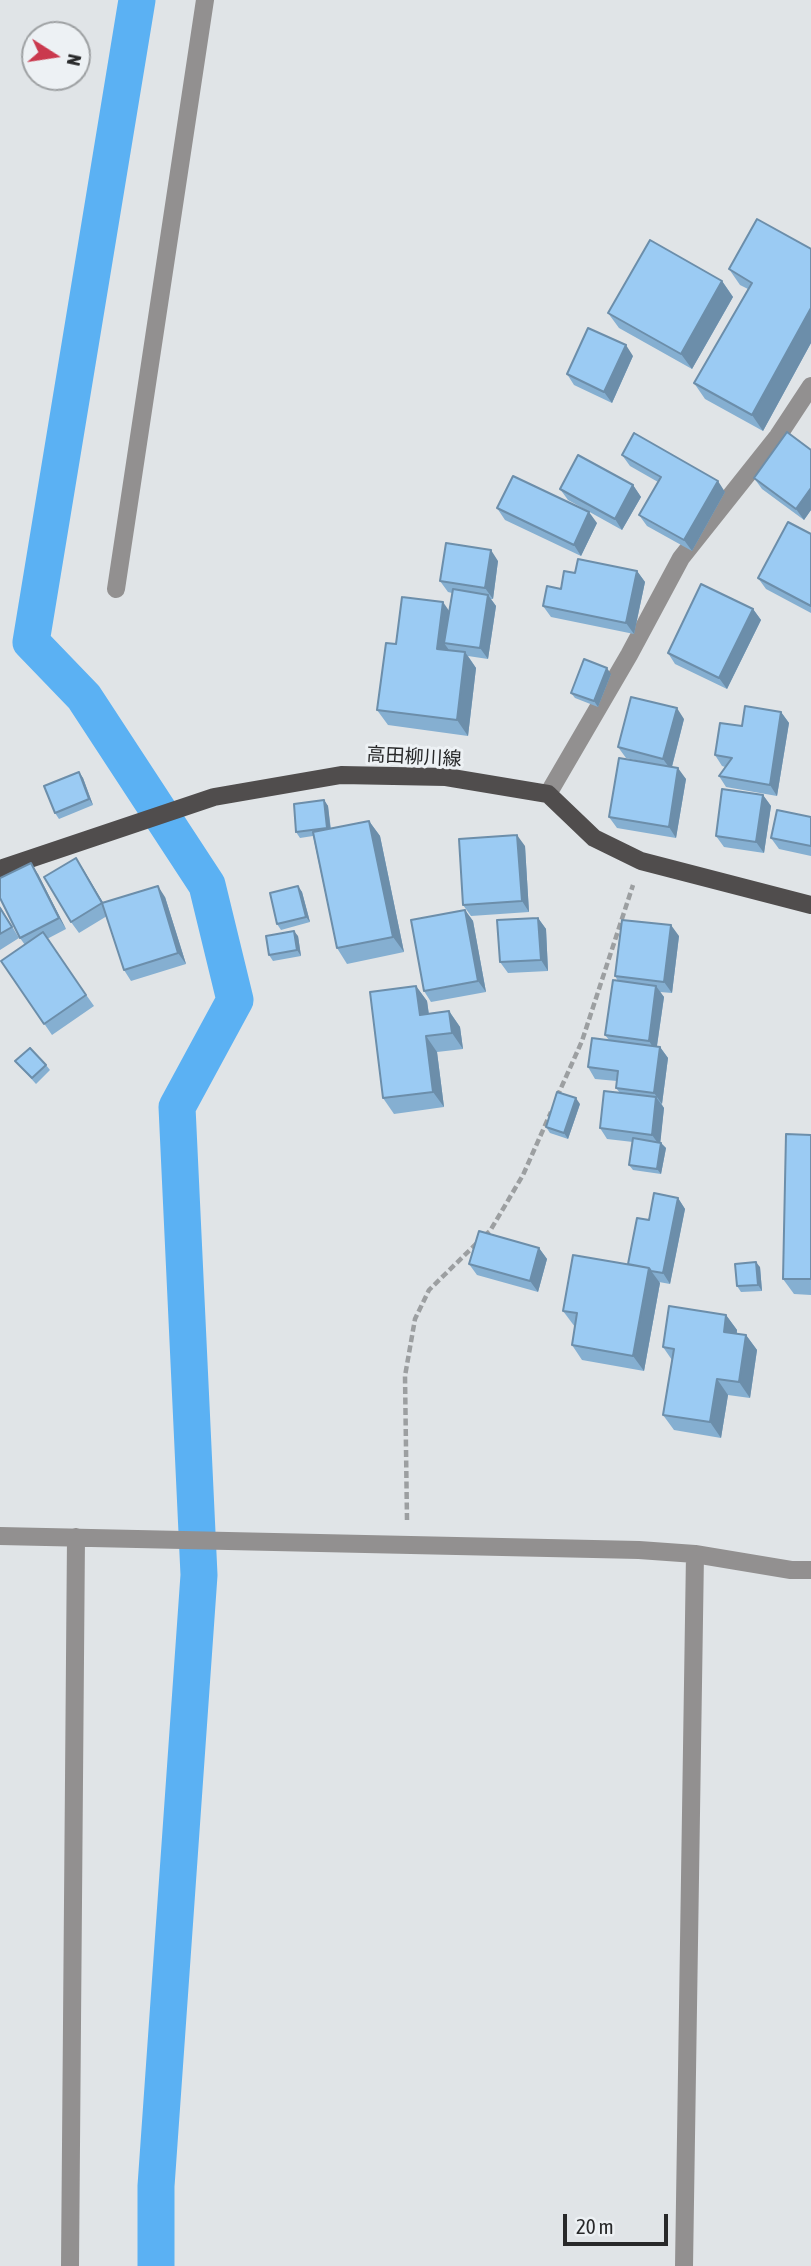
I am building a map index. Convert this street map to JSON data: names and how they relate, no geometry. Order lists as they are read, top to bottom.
{
  "streets": {
    "main road": ["高田柳川線"]
  },
  "scale_bar": "20 m",
  "north": "right"
}
